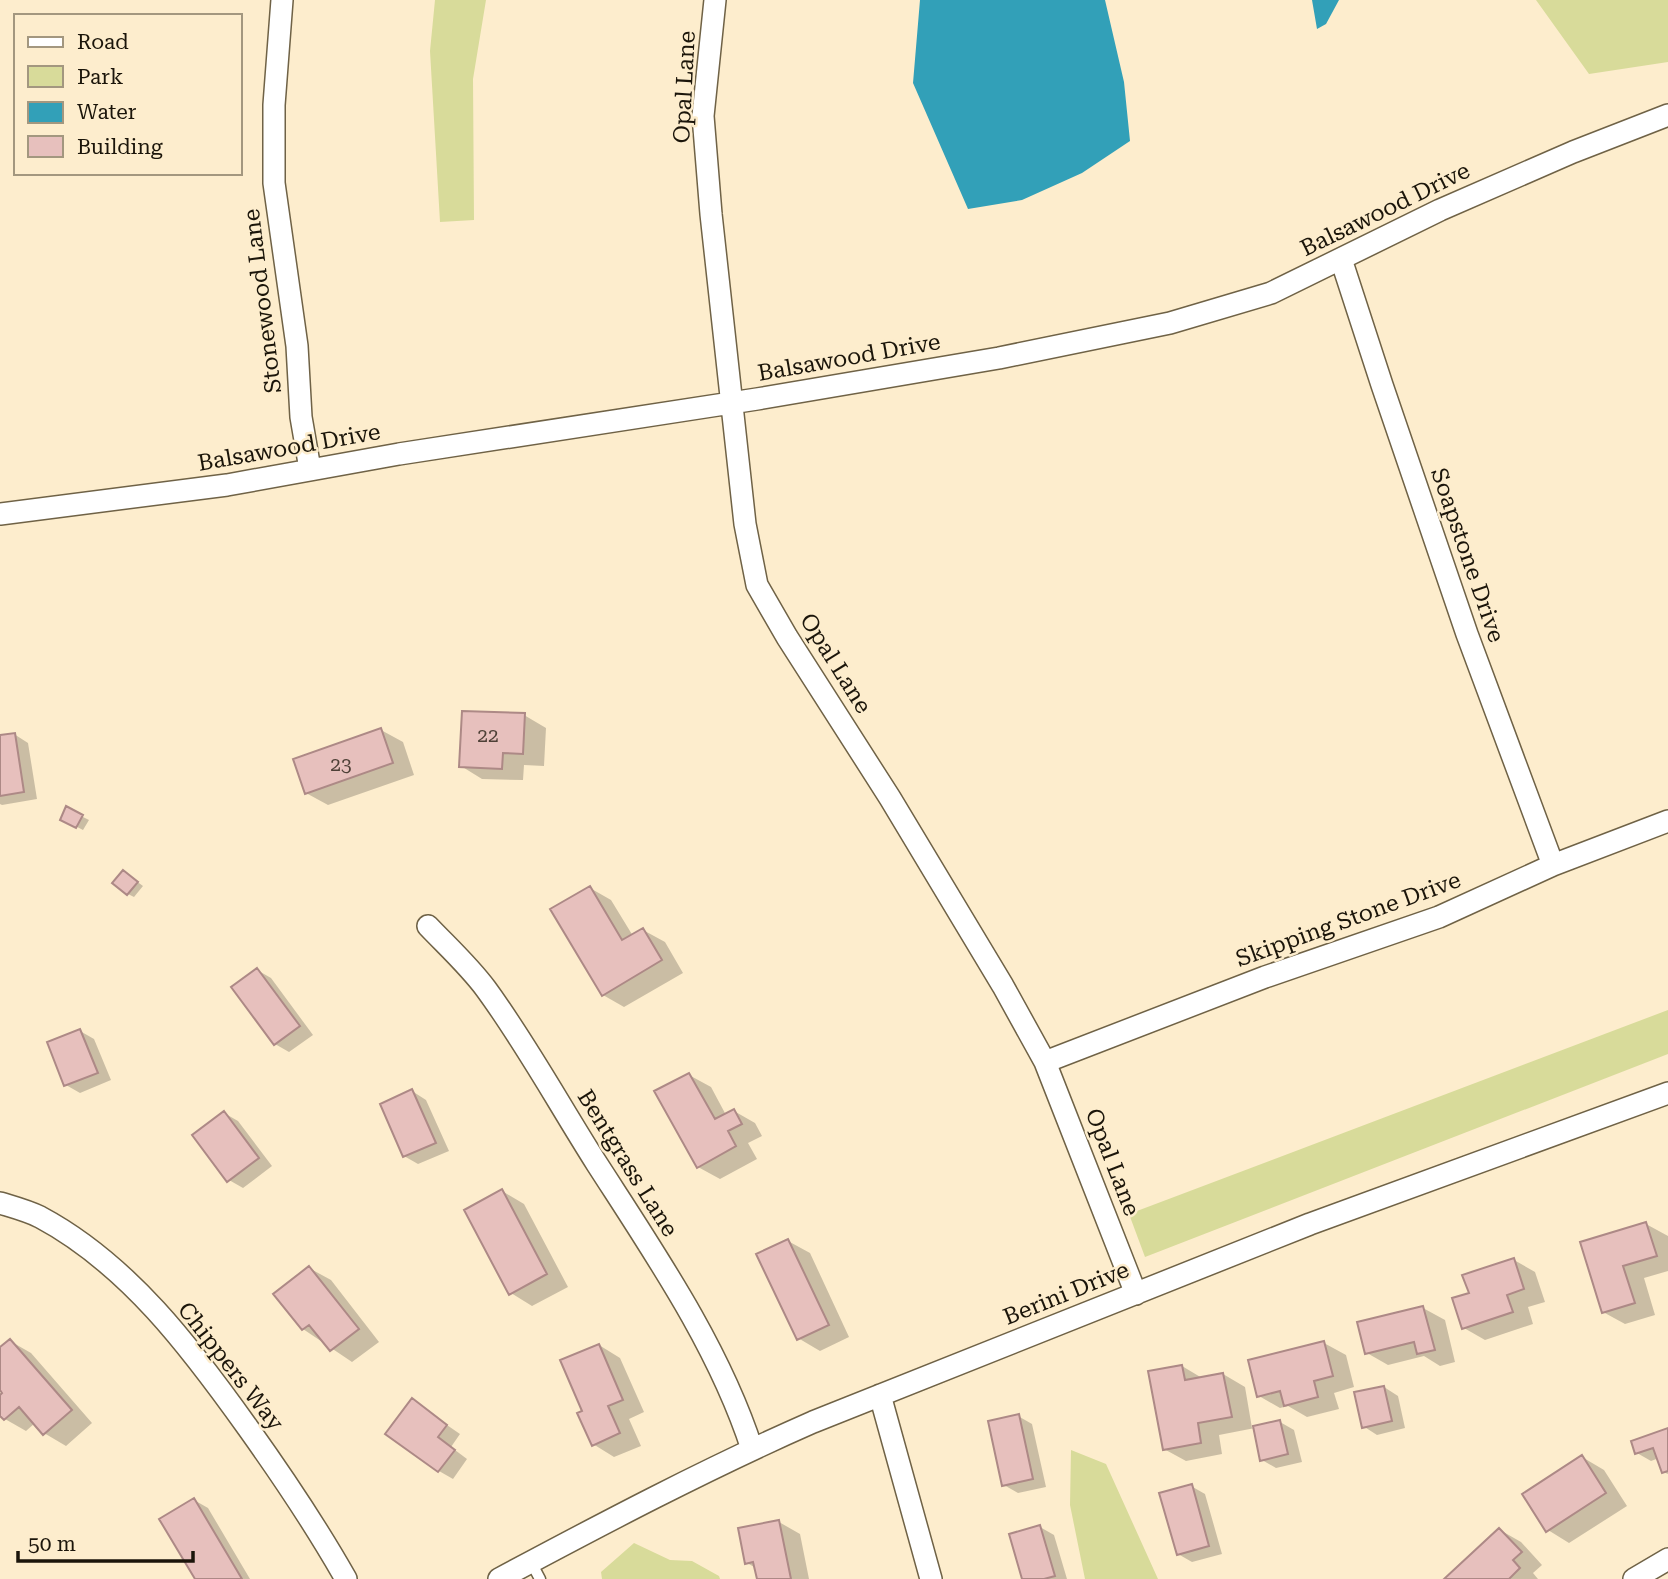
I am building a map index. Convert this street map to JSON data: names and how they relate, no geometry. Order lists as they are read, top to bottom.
{
  "streets": {
    "street": [
      "Opal Lane",
      "Balsawood Drive",
      "Stonewood Lane",
      "Soapstone Drive",
      "Skipping Stone Drive",
      "Bentgrass Lane",
      "Berini Drive",
      "Chippers Way"
    ]
  },
  "crossings": [
    ["Opal Lane", "Balsawood Drive"],
    ["Opal Lane", "Skipping Stone Drive"],
    ["Opal Lane", "Berini Drive"],
    ["Balsawood Drive", "Stonewood Lane"],
    ["Balsawood Drive", "Soapstone Drive"],
    ["Soapstone Drive", "Skipping Stone Drive"],
    ["Bentgrass Lane", "Berini Drive"]
  ],
  "house_numbers": ["22", "23"],
  "legend": [
    "Road",
    "Park",
    "Water",
    "Building"
  ],
  "scale_bar": "50 m"
}
